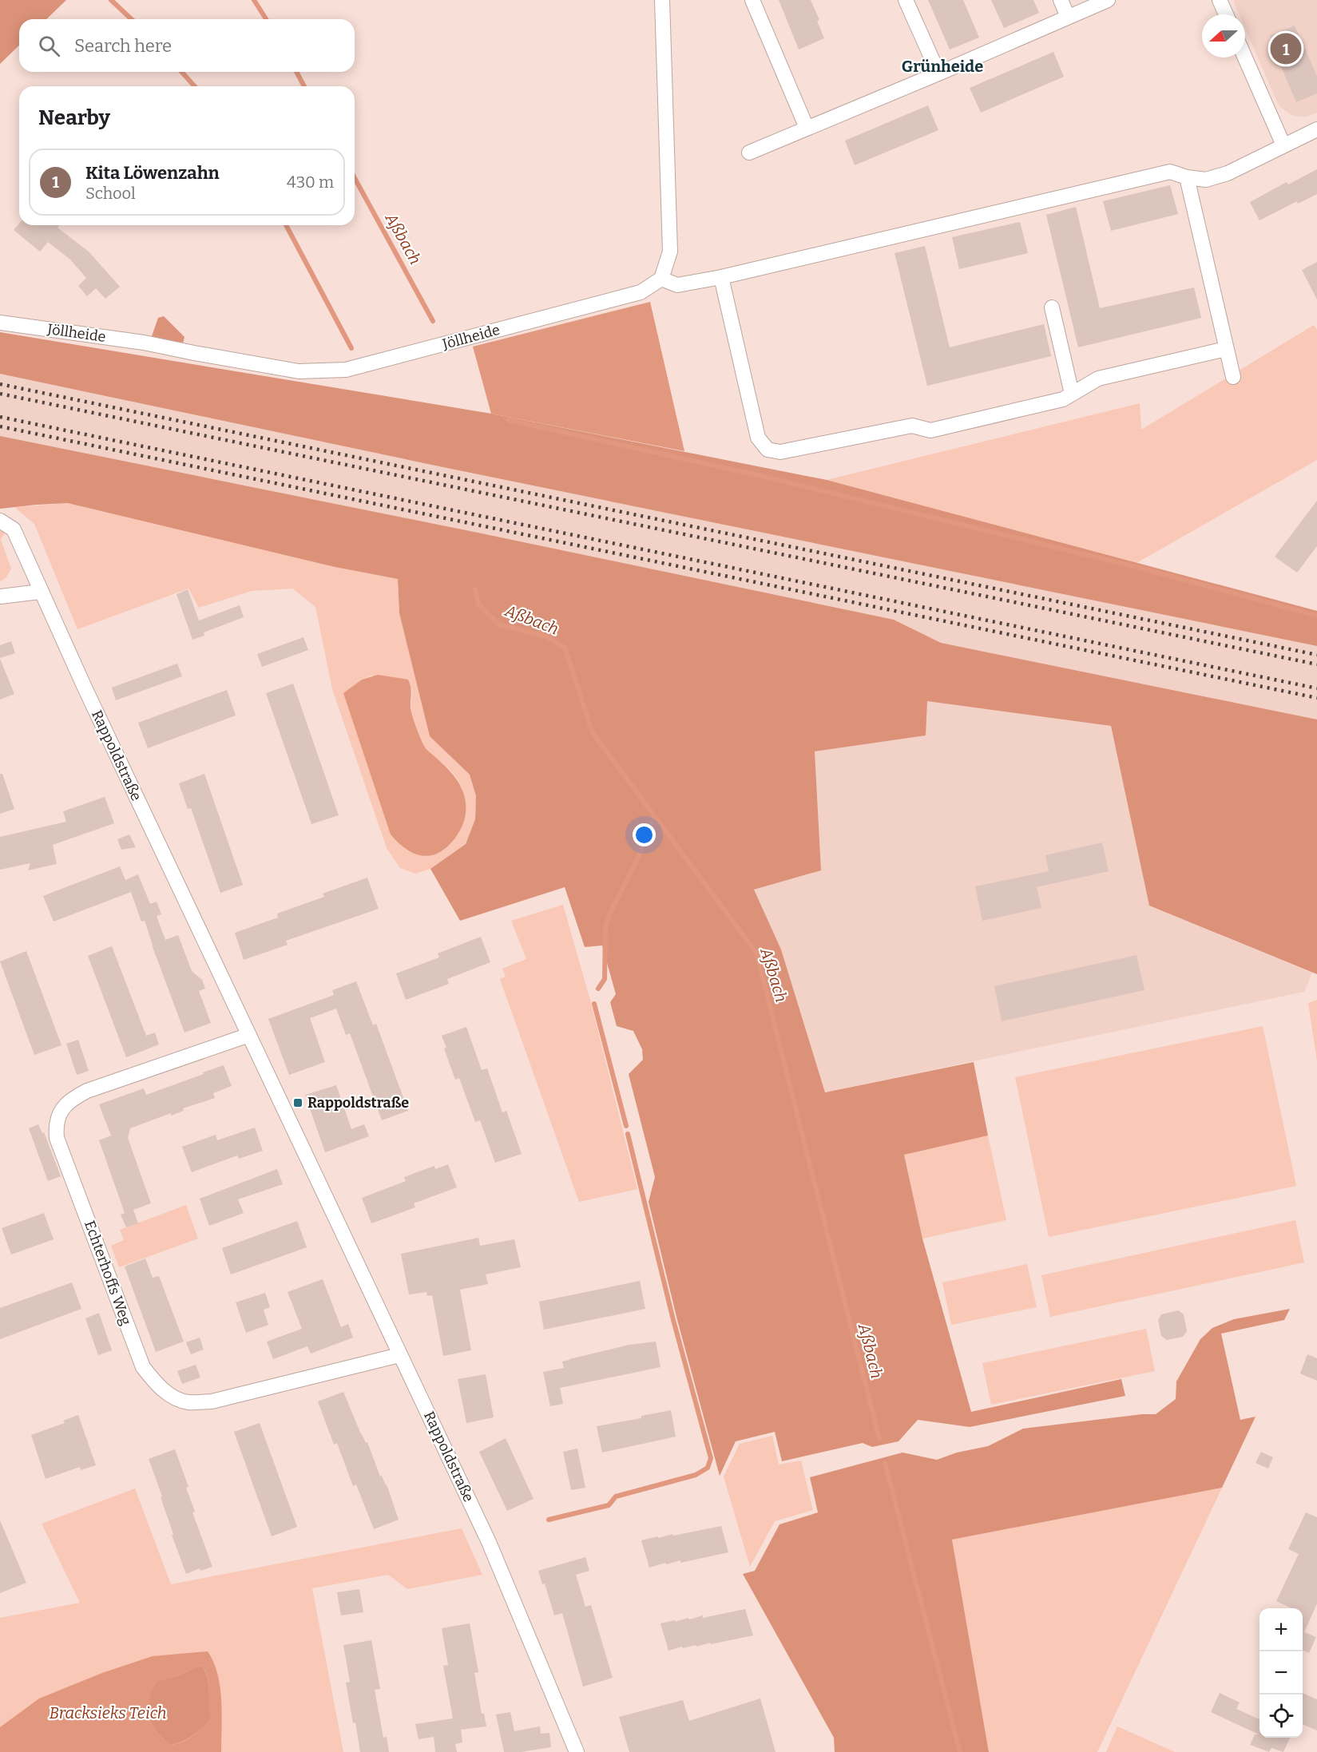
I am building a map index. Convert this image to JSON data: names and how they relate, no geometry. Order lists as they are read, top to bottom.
{
  "streets": {
    "street": ["Jöllheide", "Rappoldstraße", "Echterhoffs Weg"]
  },
  "crossings": [
    ["Rappoldstraße", "Echterhoffs Weg"]
  ],
  "districts": ["Grünheide"],
  "water": ["Aßbach", "Bracksieks Teich"],
  "places": {
    "transit": ["Rappoldstraße"]
  },
  "north": "left",
  "page": {
    "search": "Search here",
    "pins": "1",
    "heading": "Nearby",
    "list": [
      {
        "mark": "1",
        "name": "Kita Löwenzahn",
        "note": "School",
        "value": "430 m"
      }
    ],
    "map_buttons": ["+", "−"]
  }
}
